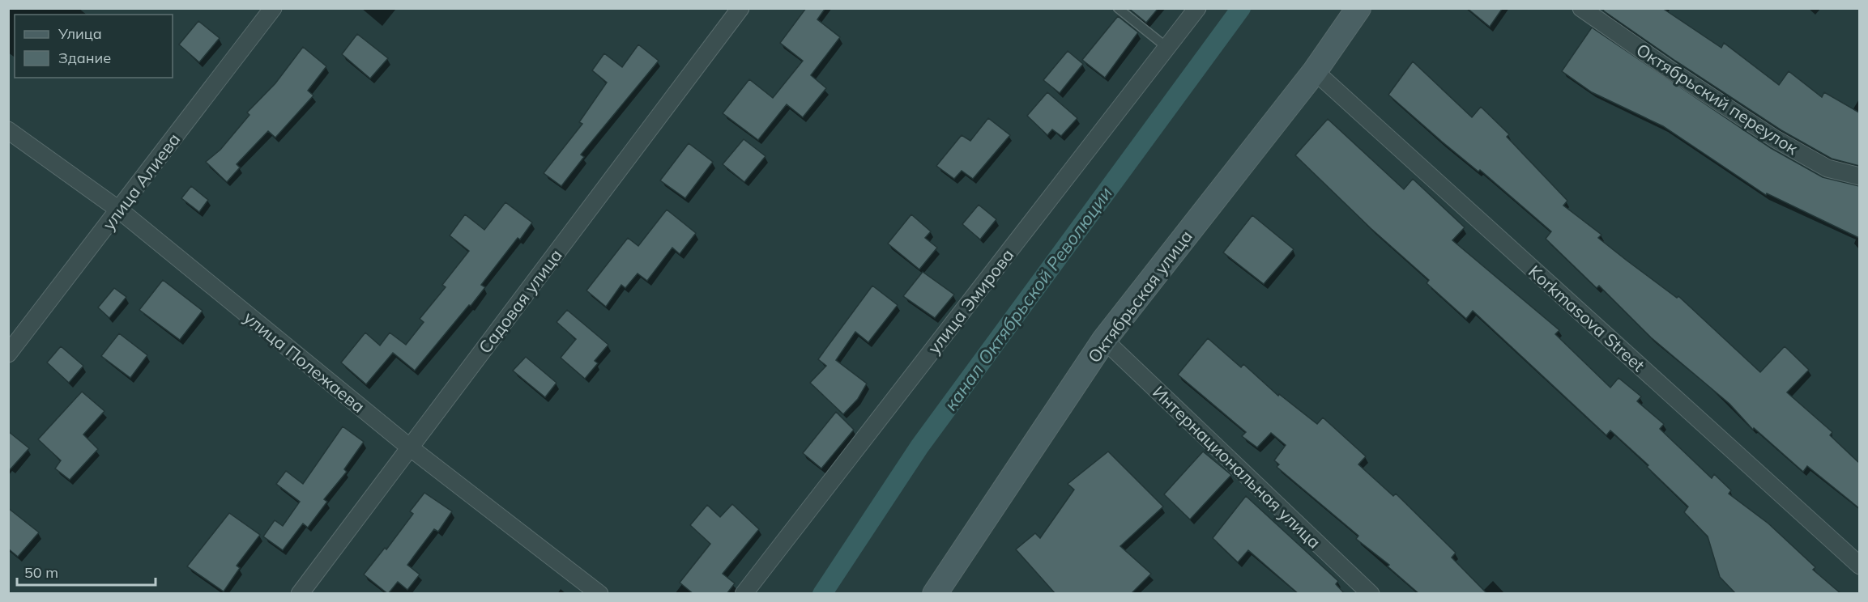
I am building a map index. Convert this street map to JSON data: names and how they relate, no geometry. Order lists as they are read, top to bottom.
{
  "streets": {
    "street": [
      "Октябрьский переулок",
      "улица Алиева",
      "Октябрьская улица",
      "Садовая улица",
      "улица Эмирова",
      "Korkmasova Street",
      "улица Полежаева",
      "Интернациональная улица"
    ]
  },
  "crossings": [
    ["улица Алиева", "улица Полежаева"],
    ["Октябрьская улица", "Korkmasova Street"],
    ["Октябрьская улица", "Интернациональная улица"],
    ["Садовая улица", "улица Полежаева"]
  ],
  "water": ["канал Октябрьской Революции"],
  "legend": ["Улица", "Здание"],
  "scale_bar": "50 m"
}
